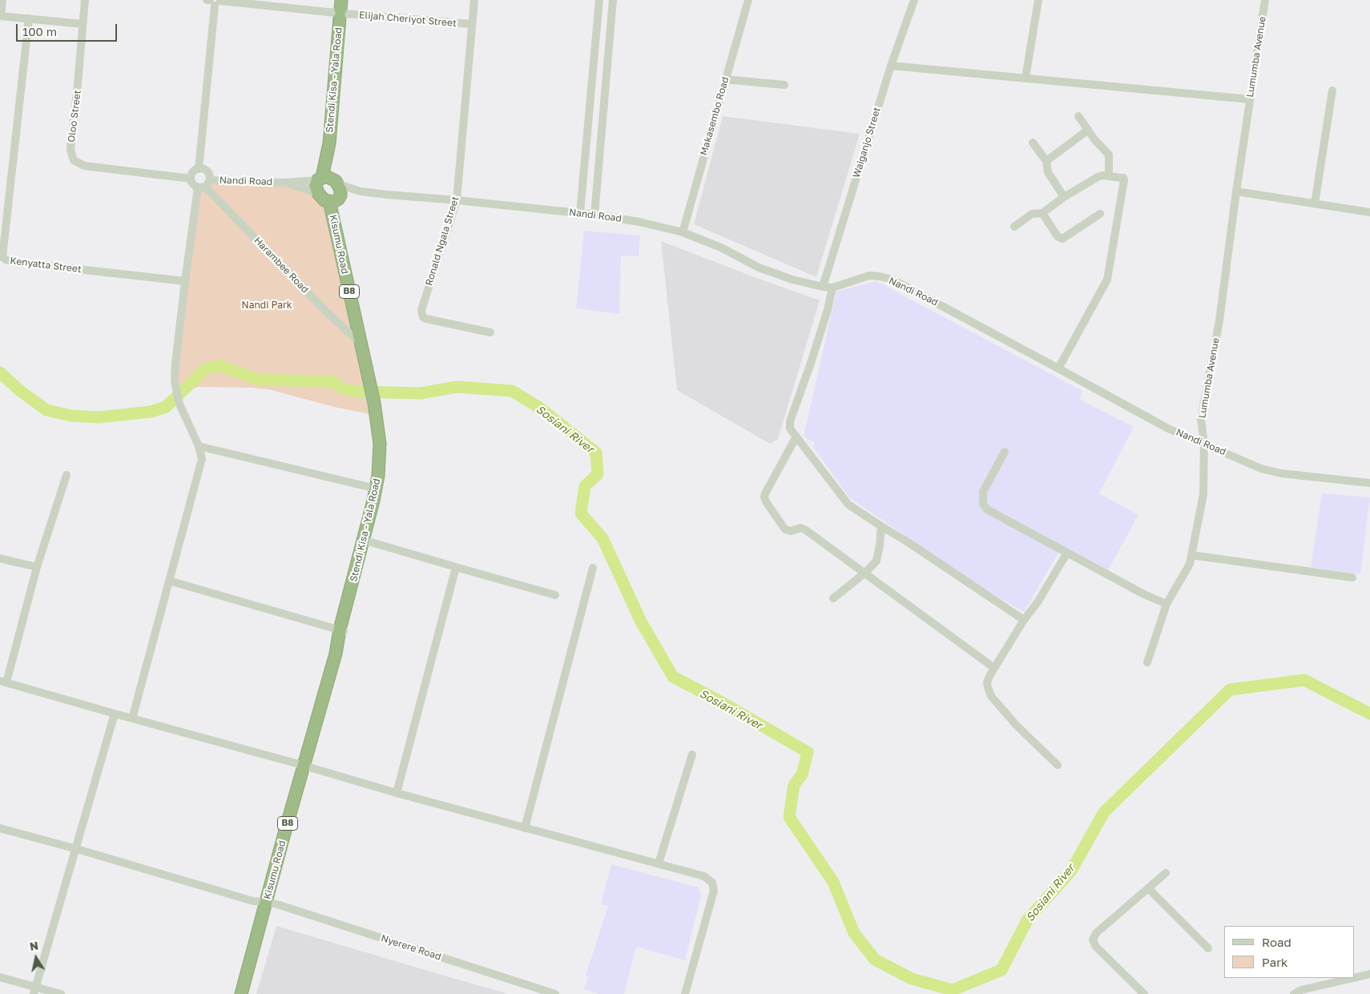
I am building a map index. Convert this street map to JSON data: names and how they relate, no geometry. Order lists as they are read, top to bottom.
{
  "streets": {
    "highway": ["Stendi Kisa - Yala Road", "Kisumu Road", "B8"],
    "street": [
      "Elijah Cheriyot Street",
      "Lumumba Avenue",
      "Oloo Street",
      "Makasembo Road",
      "Waiganjo Street",
      "Nandi Road",
      "Ronald Ngala Street",
      "Kenyatta Street",
      "Harambee Road",
      "Nyerere Road"
    ]
  },
  "crossings": [
    ["Elijah Cheriyot Street", "Stendi Kisa - Yala Road"],
    ["Elijah Cheriyot Street", "Ronald Ngala Street"],
    ["Lumumba Avenue", "Nandi Road"],
    ["Stendi Kisa - Yala Road", "Nandi Road"],
    ["Stendi Kisa - Yala Road", "Kisumu Road"],
    ["Stendi Kisa - Yala Road", "B8"],
    ["Oloo Street", "Nandi Road"],
    ["Oloo Street", "Harambee Road"],
    ["Makasembo Road", "Nandi Road"],
    ["Waiganjo Street", "Nandi Road"],
    ["Nandi Road", "Ronald Ngala Street"],
    ["Nandi Road", "Kisumu Road"],
    ["Nandi Road", "Harambee Road"],
    ["Kisumu Road", "Harambee Road"],
    ["Kisumu Road", "Nyerere Road"]
  ],
  "water": ["Sosiani River"],
  "parks": ["Nandi Park"],
  "legend": ["Road", "Park"],
  "scale_bar": "100 m",
  "north": "top"
}
